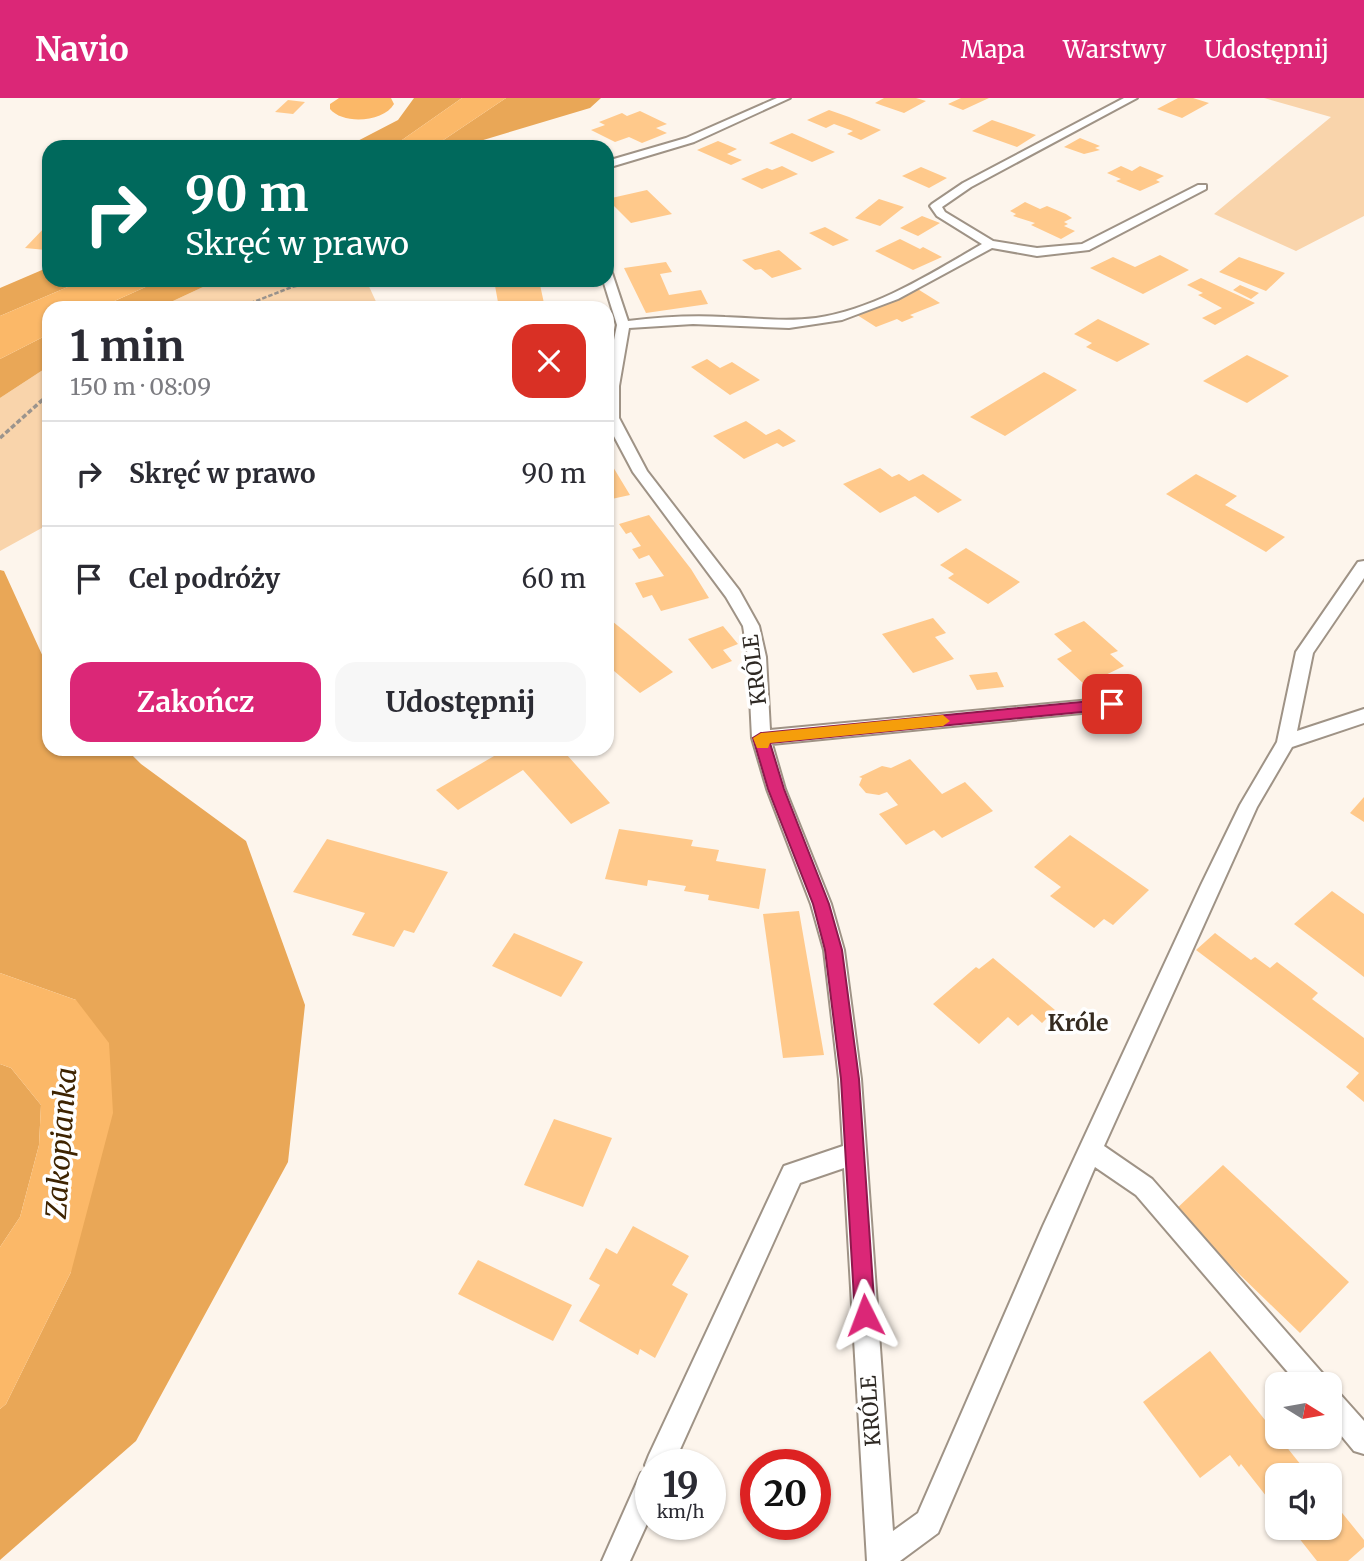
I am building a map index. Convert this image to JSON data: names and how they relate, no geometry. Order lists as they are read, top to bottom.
{
  "streets": {
    "lane": ["KRÓLE"]
  },
  "districts": ["Króle"],
  "water": ["Zakopianka"],
  "north": "right",
  "page": {
    "header": "Navio",
    "nav": ["Mapa", "Warstwy", "Udostępnij"],
    "turn": ["90 m", "Skręć w prawo"],
    "heading": ["1 min", "150 m · 08:09"],
    "list": [
      {
        "name": "Skręć w prawo",
        "value": "90 m"
      },
      {
        "name": "Cel podróży",
        "value": "60 m"
      }
    ],
    "buttons": ["Zakończ", "Udostępnij"],
    "speed": "19 km/h",
    "limit": "20"
  }
}
